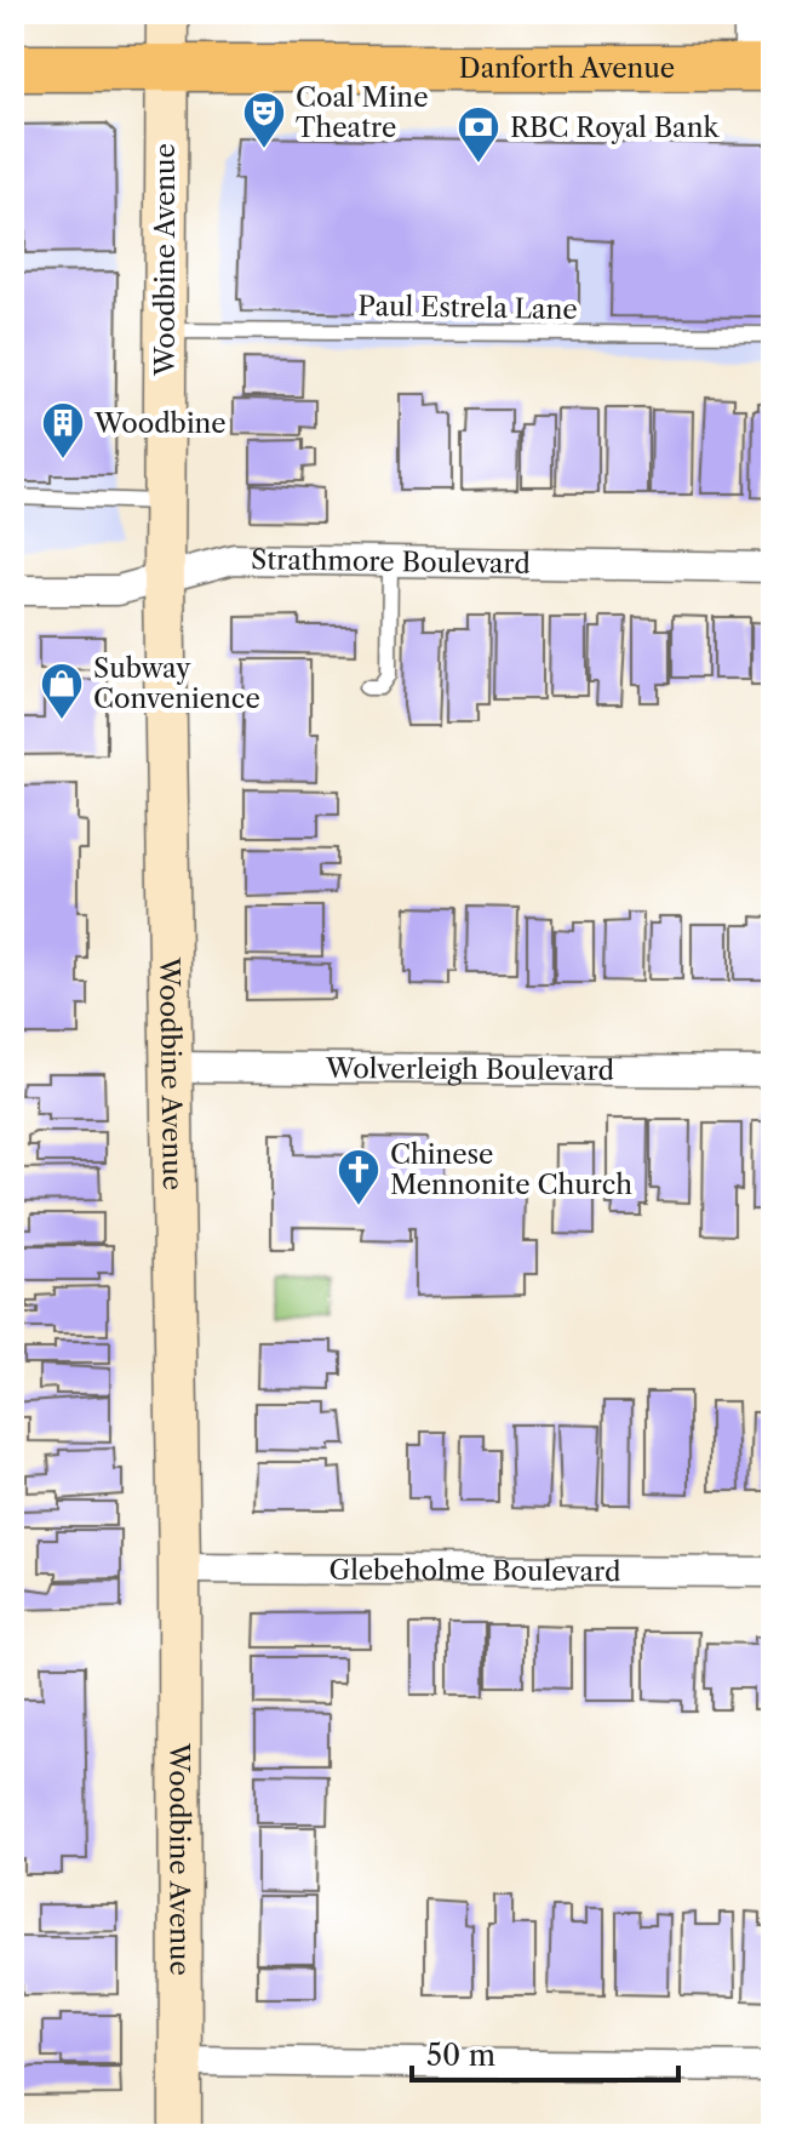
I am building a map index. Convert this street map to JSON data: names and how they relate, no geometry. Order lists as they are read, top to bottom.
{
  "streets": {
    "main road": ["Danforth Avenue", "Woodbine Avenue"],
    "street": ["Strathmore Boulevard", "Wolverleigh Boulevard", "Glebeholme Boulevard"],
    "lane": ["Paul Estrela Lane"]
  },
  "crossings": [
    ["Danforth Avenue", "Woodbine Avenue"],
    ["Woodbine Avenue", "Paul Estrela Lane"],
    ["Woodbine Avenue", "Strathmore Boulevard"],
    ["Woodbine Avenue", "Wolverleigh Boulevard"],
    ["Woodbine Avenue", "Glebeholme Boulevard"]
  ],
  "places": {
    "theatre": ["Coal Mine Theatre"],
    "bank": ["RBC Royal Bank"],
    "building": ["Woodbine"],
    "shop": ["Subway Convenience"],
    "church": ["Chinese Mennonite Church"]
  },
  "scale_bar": "50 m"
}
